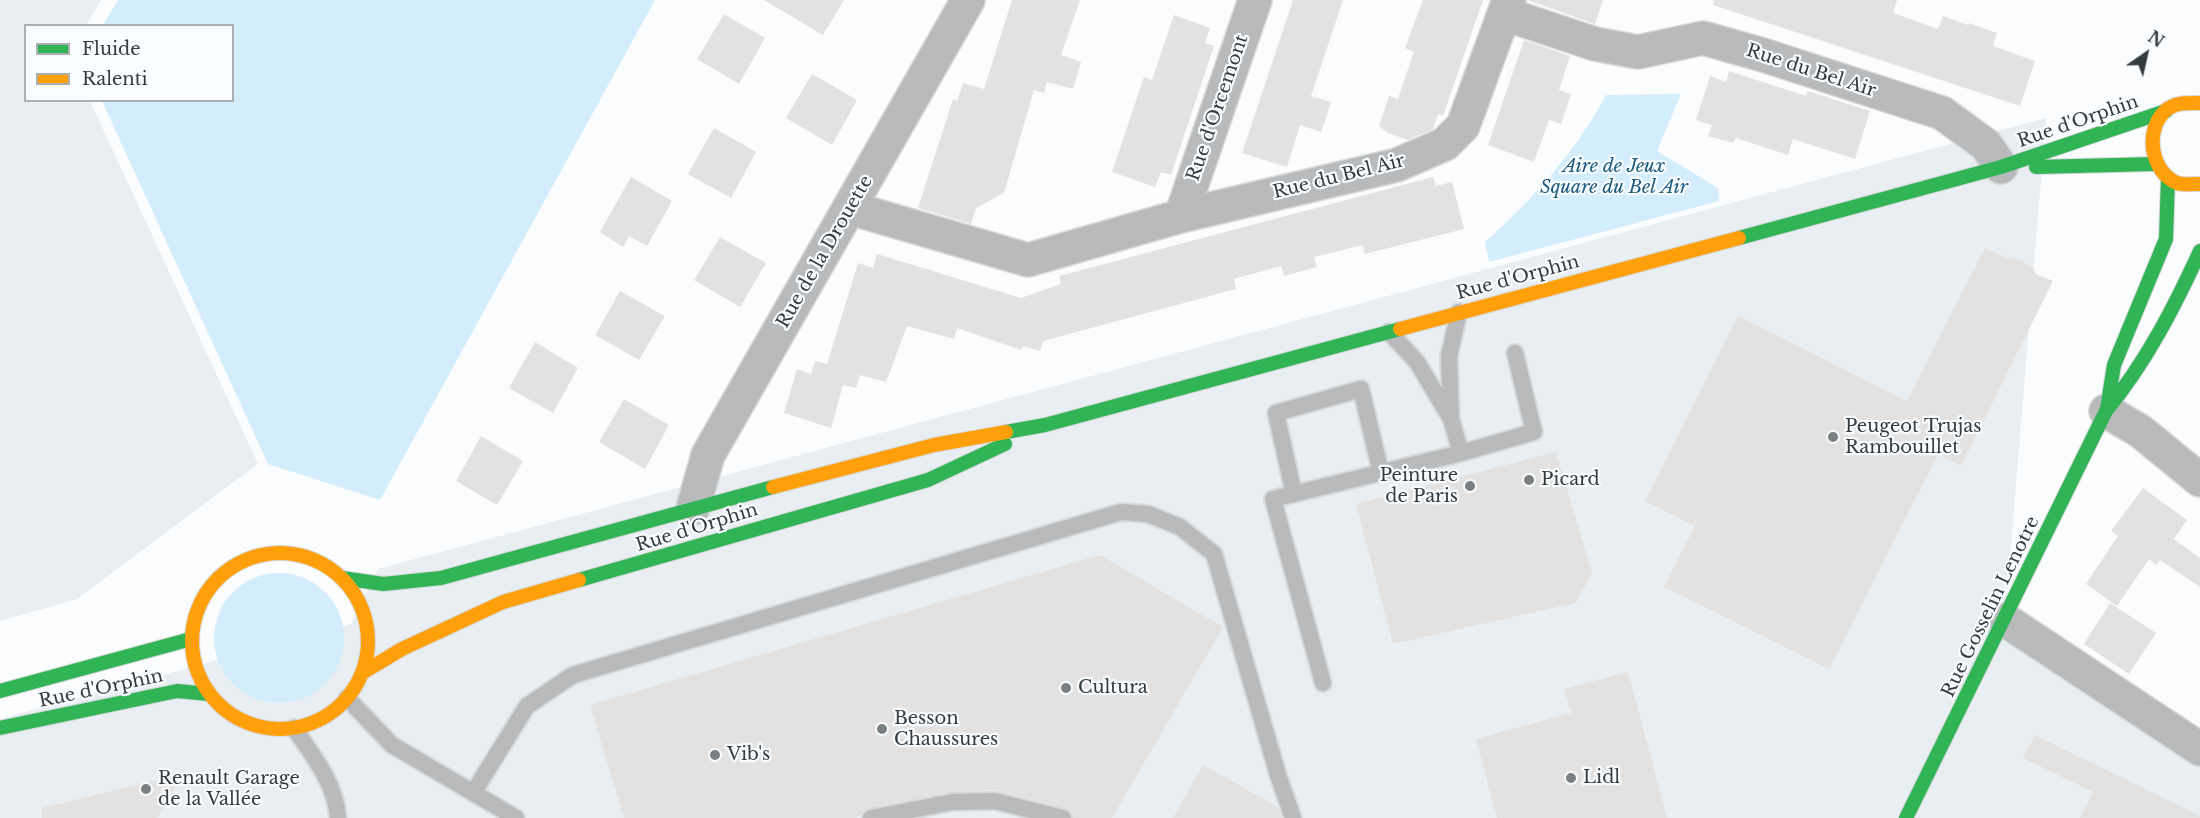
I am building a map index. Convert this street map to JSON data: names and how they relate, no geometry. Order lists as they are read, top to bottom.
{
  "streets": {
    "main road": ["Rue d'Orphin", "Rue Gosselin Lenotre"],
    "street": ["Rue du Bel Air", "Rue d'Orcemont", "Rue de la Drouette"]
  },
  "crossings": [
    ["Rue du Bel Air", "Rue d'Orcemont"],
    ["Rue du Bel Air", "Rue d'Orphin"],
    ["Rue du Bel Air", "Rue de la Drouette"],
    ["Rue d'Orphin", "Rue de la Drouette"]
  ],
  "parks": ["Aire de Jeux Square du Bel Air"],
  "places": [
    "Peugeot Trujas Rambouillet",
    "Picard",
    "Peinture de Paris",
    "Cultura",
    "Besson Chaussures",
    "Vib's",
    "Lidl",
    "Renault Garage de la Vallée"
  ],
  "legend": ["Fluide", "Ralenti"],
  "north": "top right"
}
